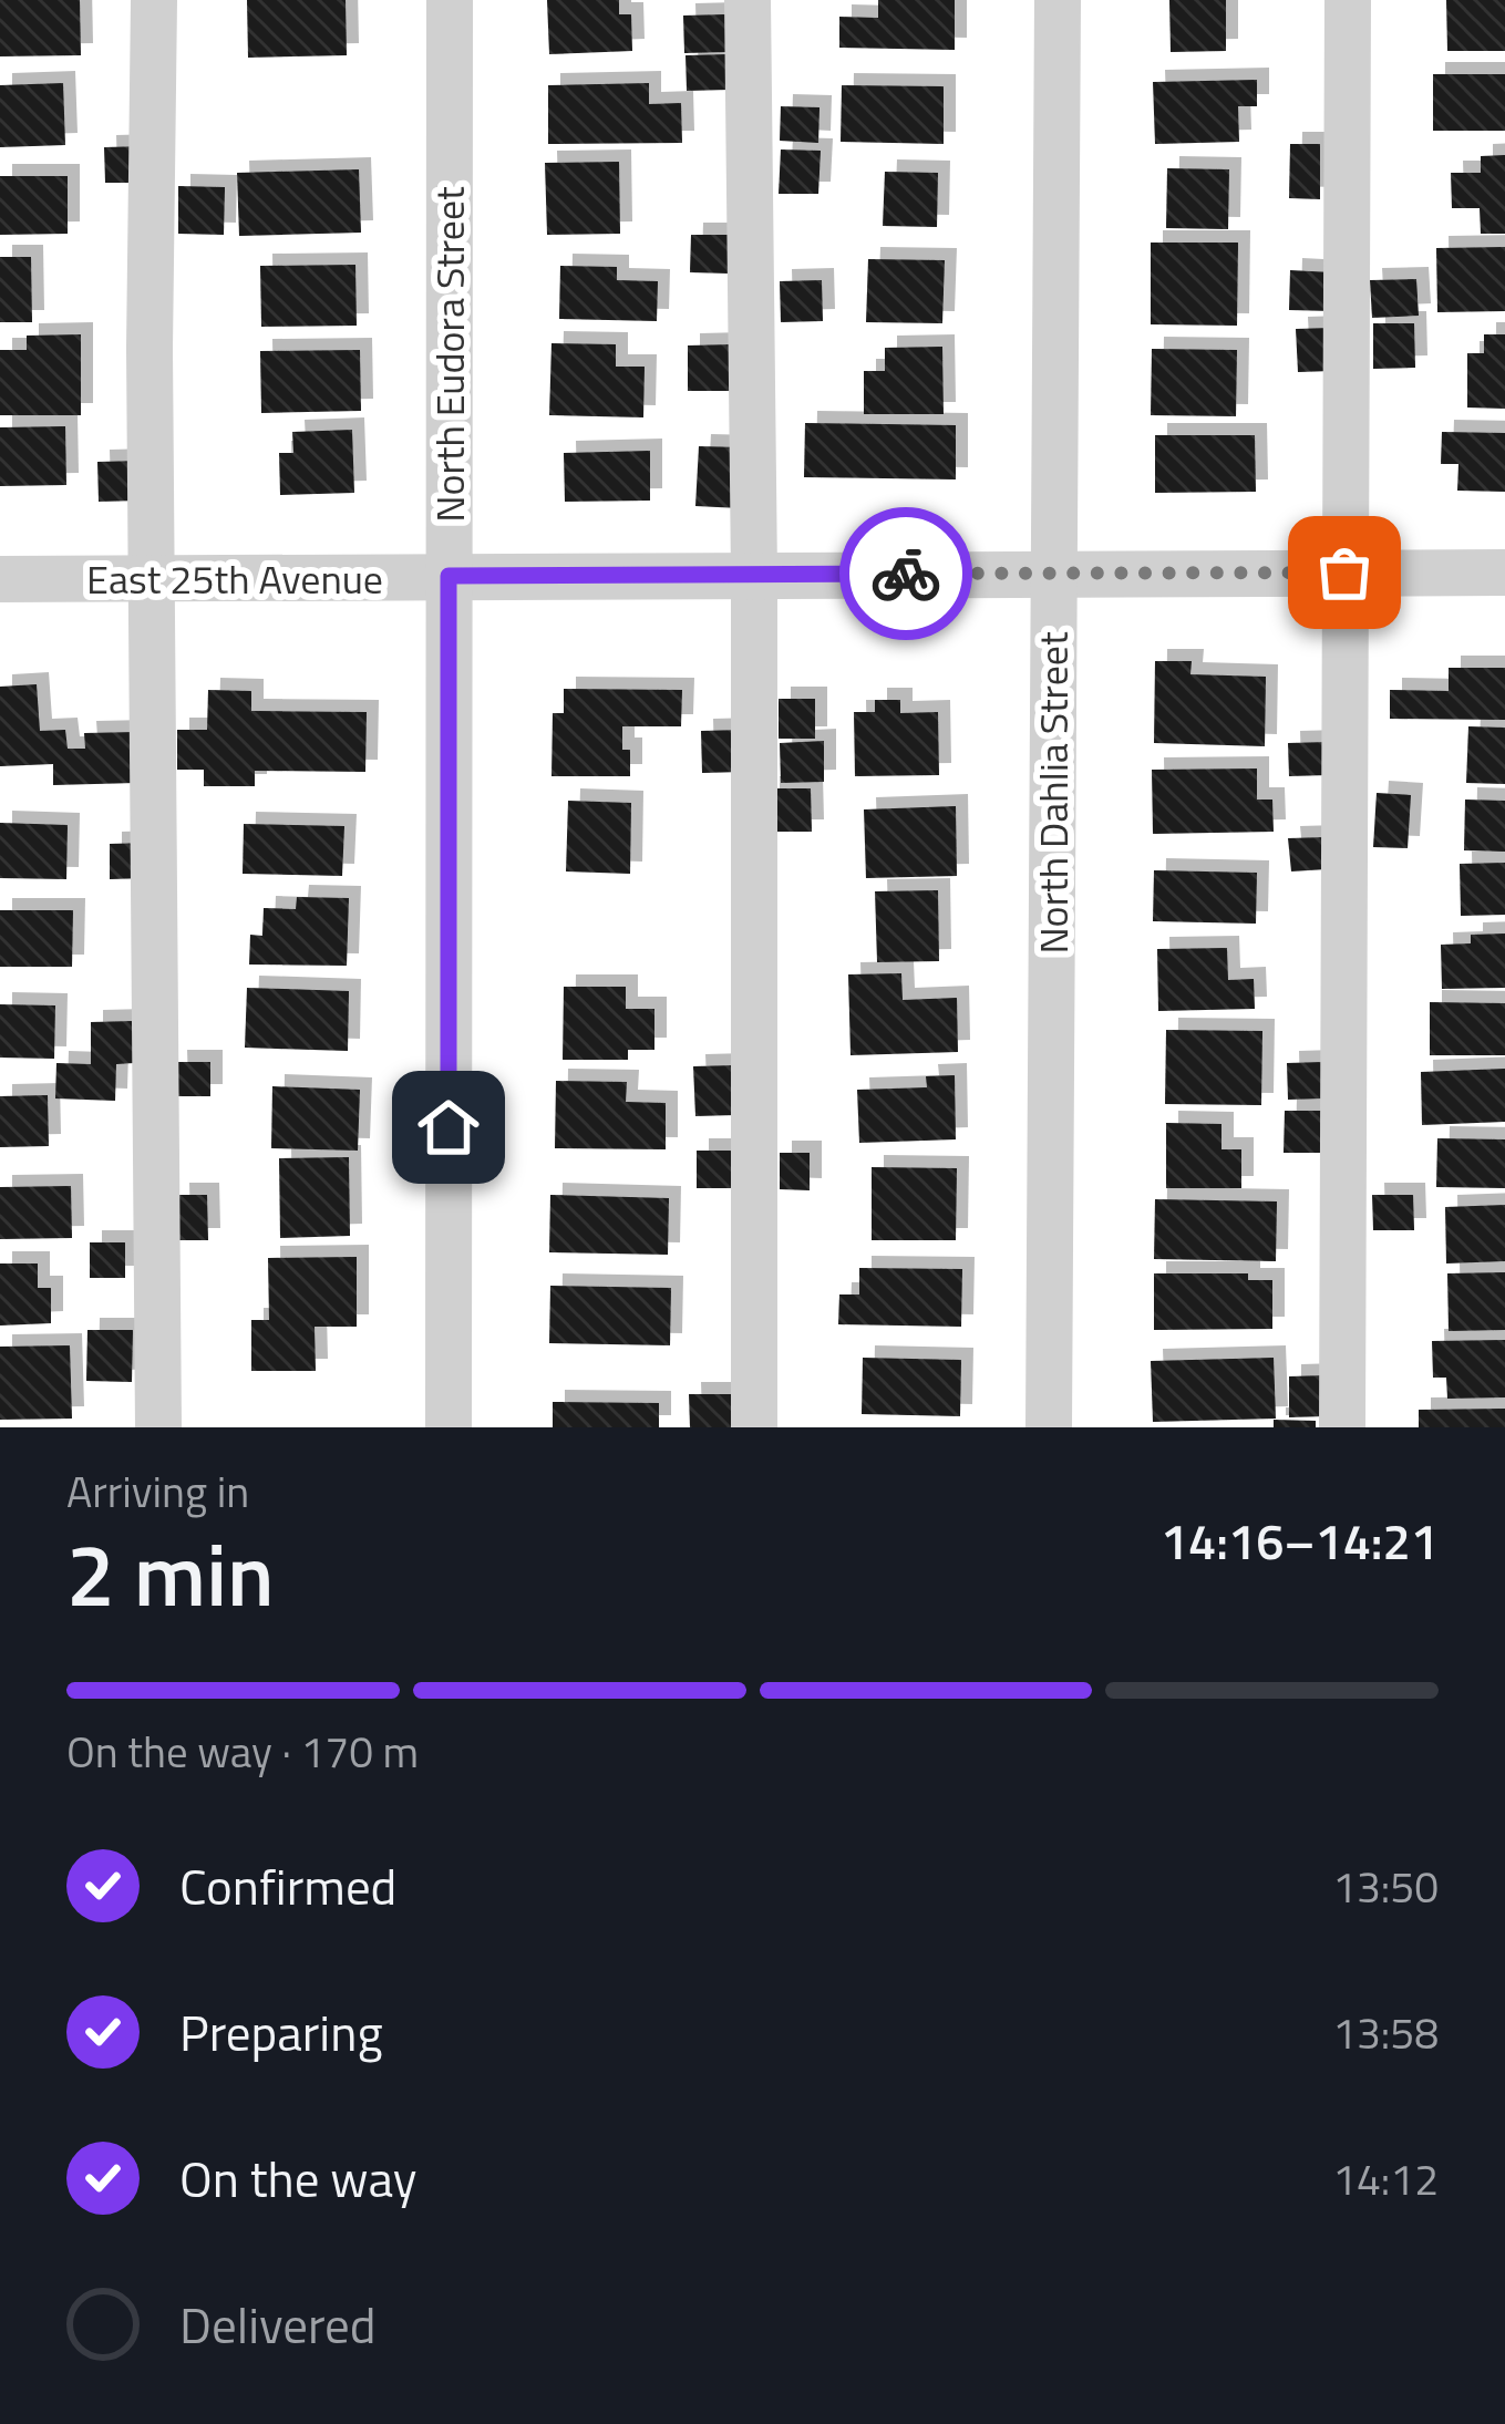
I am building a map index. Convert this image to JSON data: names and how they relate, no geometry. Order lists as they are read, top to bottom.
{
  "streets": {
    "street": ["North Eudora Street", "East 25th Avenue", "North Dahlia Street"]
  },
  "crossings": [
    ["North Eudora Street", "East 25th Avenue"],
    ["East 25th Avenue", "North Dahlia Street"]
  ],
  "page": {
    "heading": ["2 min", "Arriving in", "14:16–14:21"],
    "bar": "On the way · 170 m",
    "list": [
      ["Confirmed", "13:50"],
      ["Preparing", "13:58"],
      ["On the way", "14:12"],
      "Delivered"
    ]
  }
}
